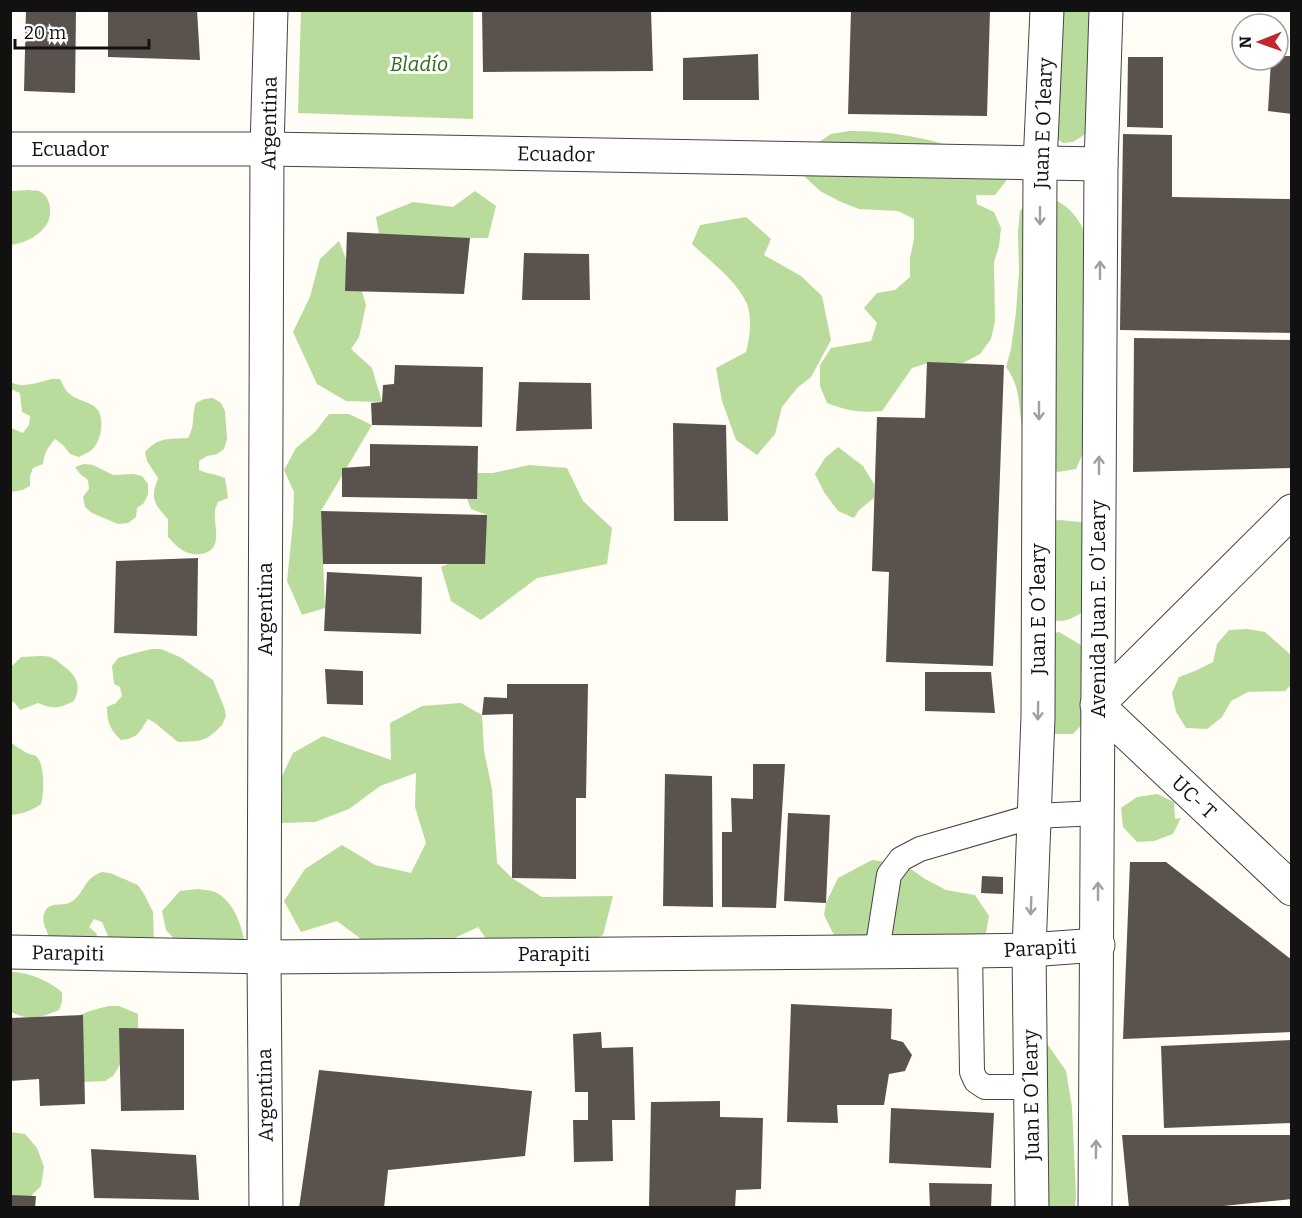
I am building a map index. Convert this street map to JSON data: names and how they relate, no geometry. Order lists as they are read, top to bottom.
{
  "streets": {
    "street": [
      "Argentina",
      "Juan E O´leary",
      "Ecuador",
      "Avenida Juan E. O'Leary",
      "UC- T",
      "Parapiti"
    ]
  },
  "crossings": [
    ["Argentina", "Ecuador"],
    ["Argentina", "Parapiti"],
    ["Juan E O´leary", "Ecuador"],
    ["Juan E O´leary", "Parapiti"],
    ["Ecuador", "Avenida Juan E. O'Leary"],
    ["Avenida Juan E. O'Leary", "UC- T"],
    ["Avenida Juan E. O'Leary", "Parapiti"]
  ],
  "one_way": ["Juan E O´leary", "Avenida Juan E. O'Leary"],
  "parks": ["Bladío"],
  "scale_bar": "20 m",
  "north": "left"
}
